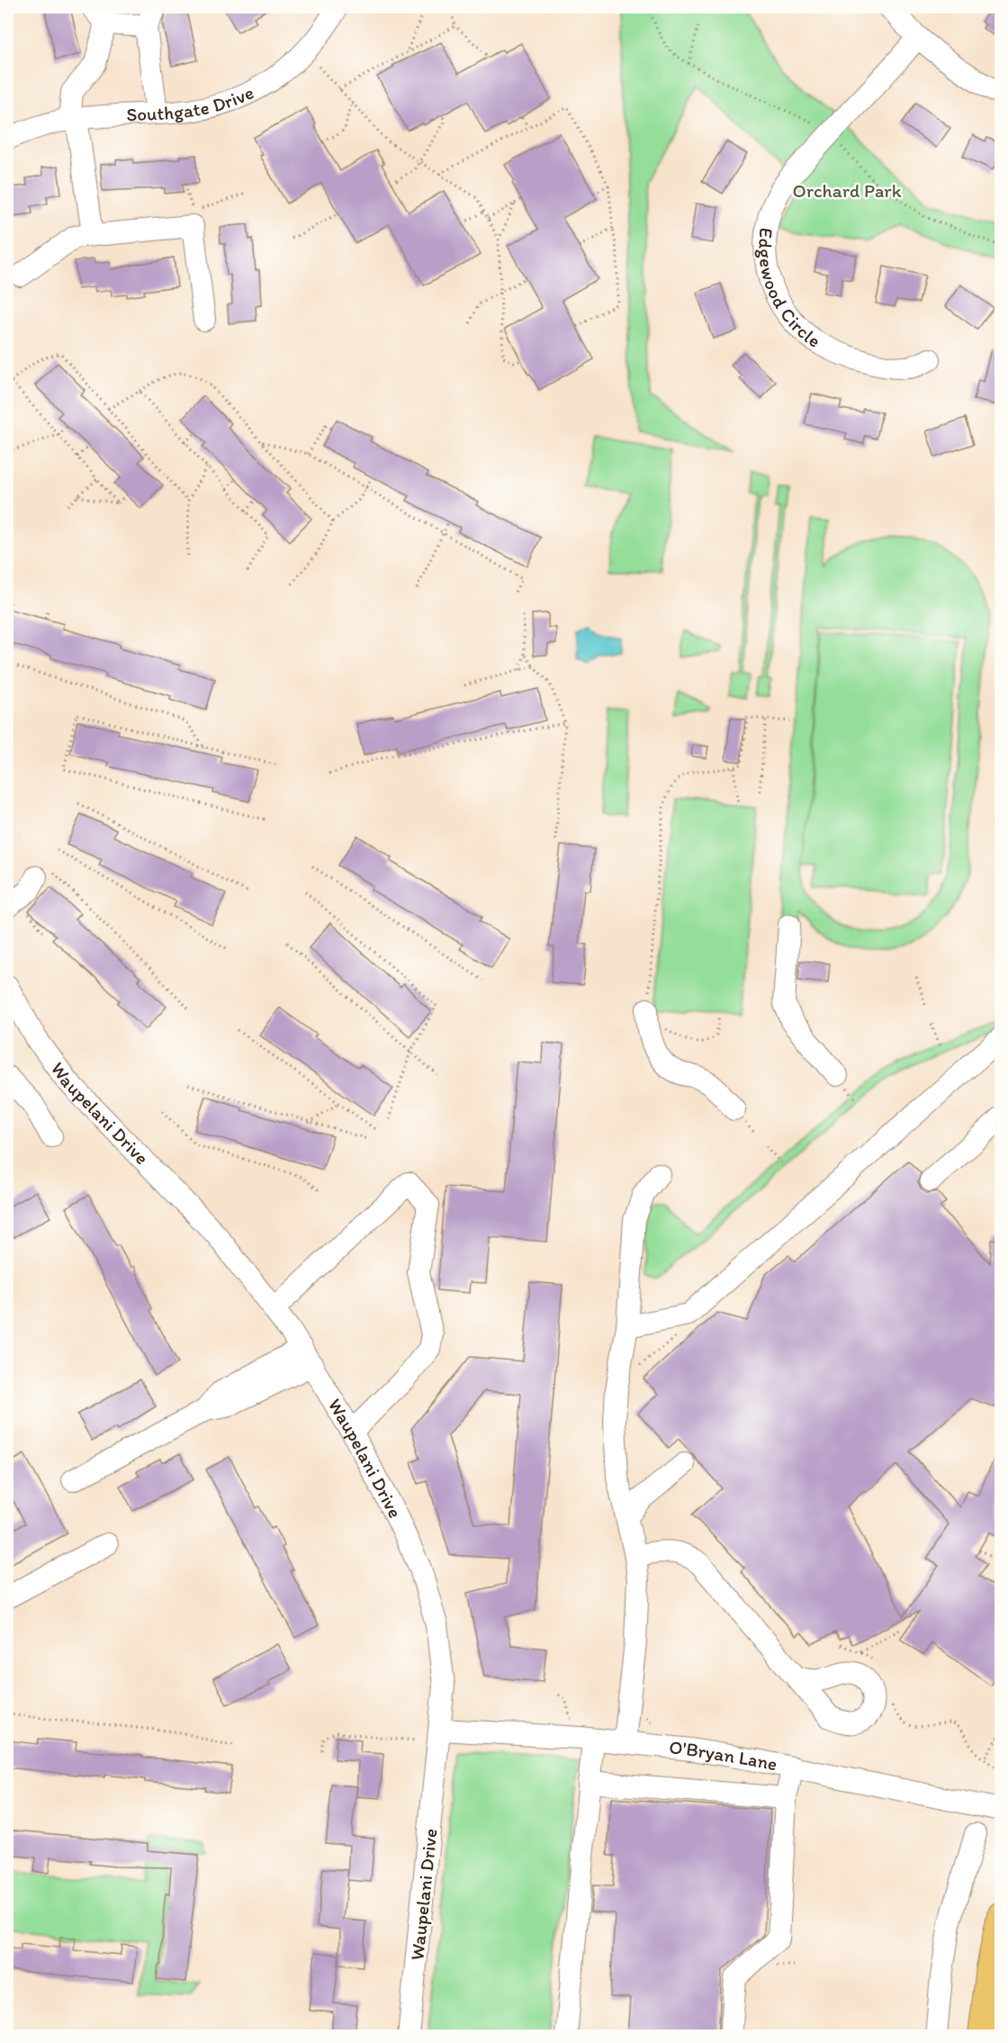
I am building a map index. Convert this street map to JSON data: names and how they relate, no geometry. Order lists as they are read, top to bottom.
{
  "streets": {
    "street": [
      "Southgate Drive",
      "Edgewood Circle",
      "Waupelani Drive",
      "O'Bryan Lane"
    ]
  },
  "crossings": [
    ["Waupelani Drive", "O'Bryan Lane"]
  ],
  "parks": ["Orchard Park"]
}
